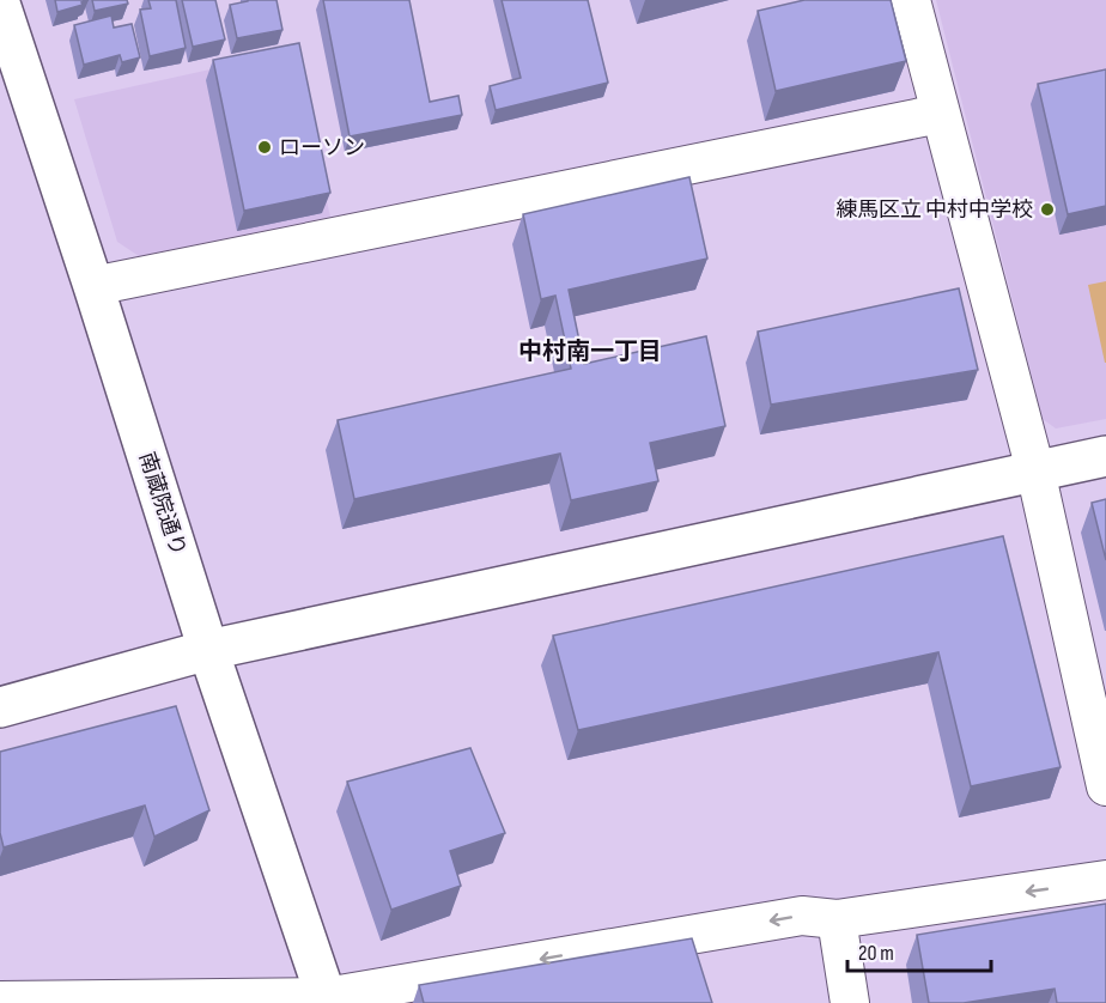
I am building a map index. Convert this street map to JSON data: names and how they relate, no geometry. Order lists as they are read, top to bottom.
{
  "streets": {
    "street": ["南蔵院通り"]
  },
  "districts": ["中村南一丁目"],
  "places": ["ローソン", "練馬区立 中村中学校"],
  "scale_bar": "20 m"
}
